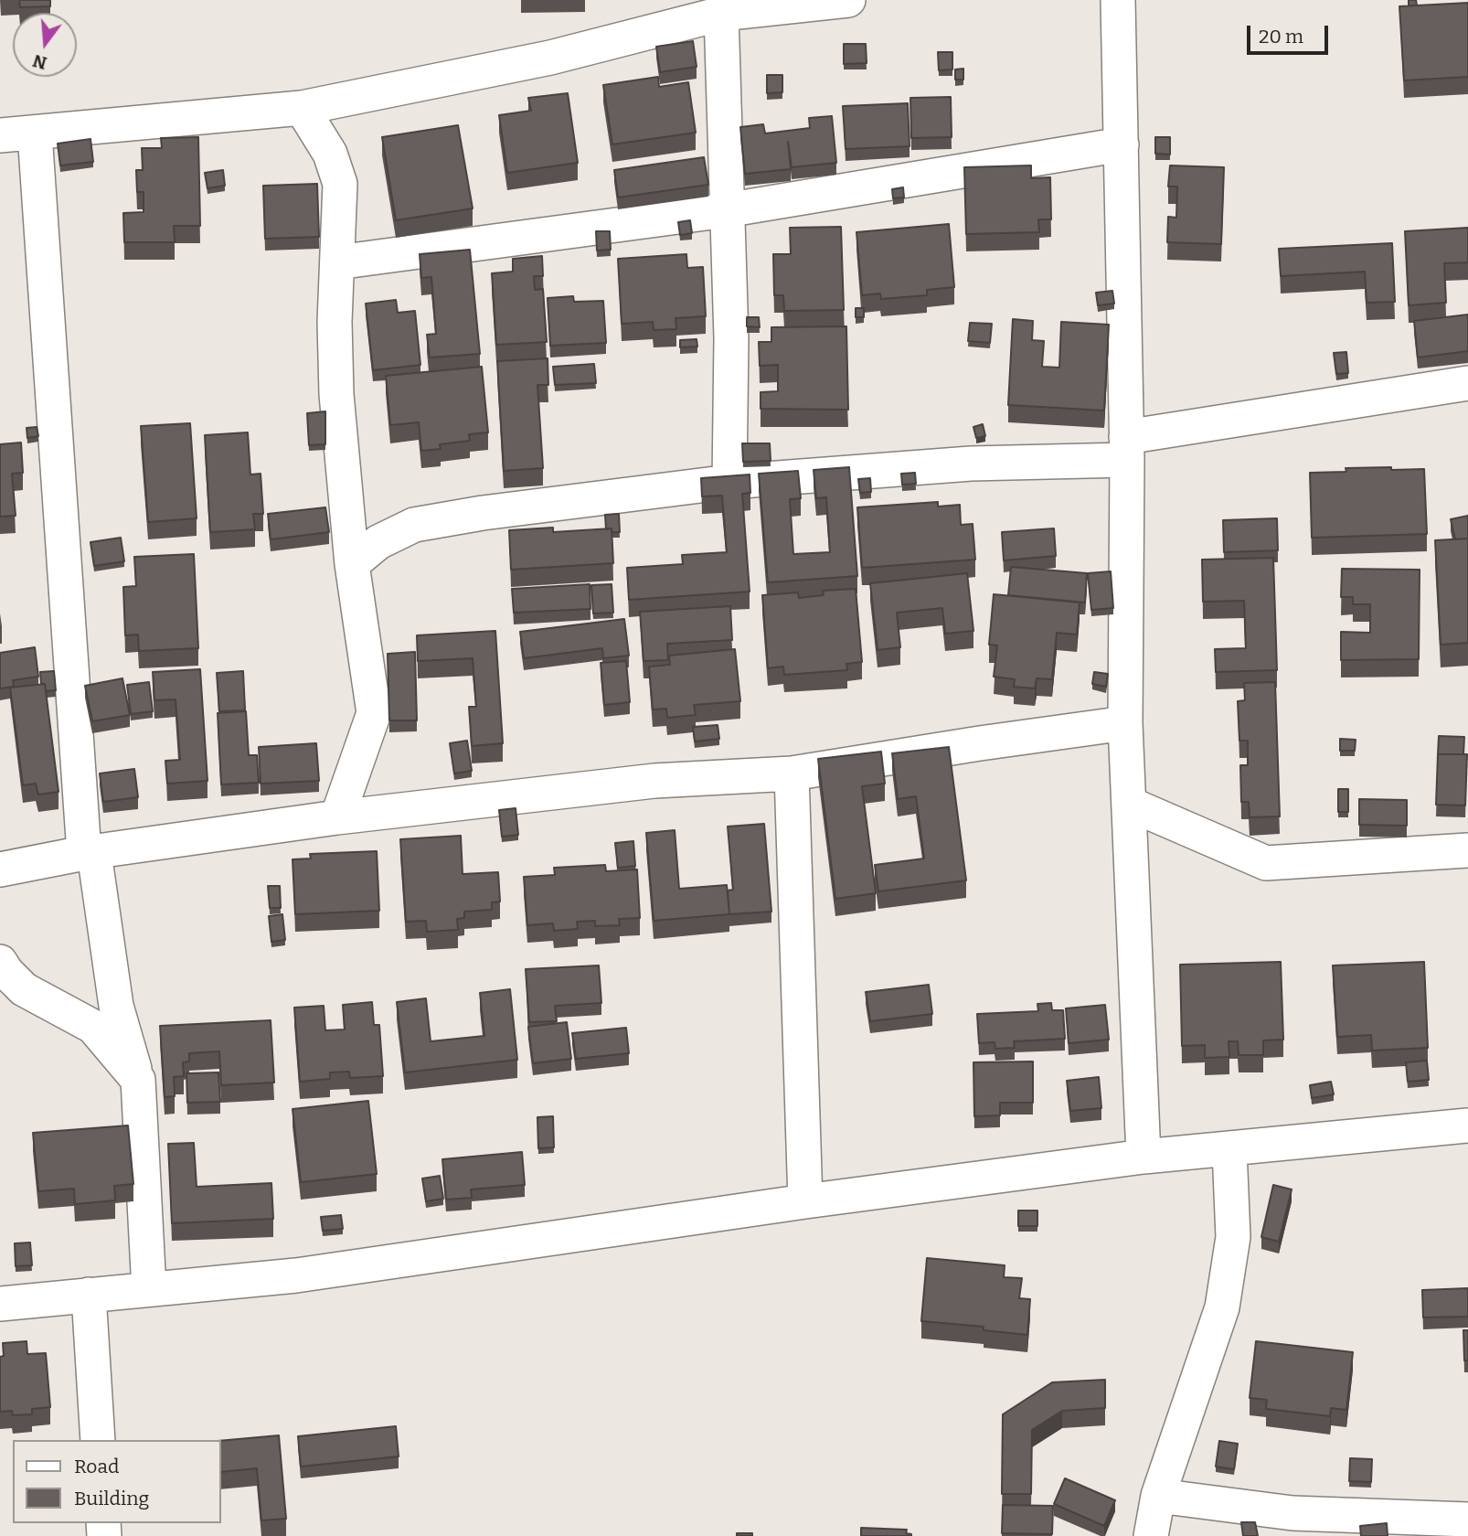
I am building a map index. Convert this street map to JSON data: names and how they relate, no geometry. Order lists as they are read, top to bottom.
{
  "legend": ["Road", "Building"],
  "scale_bar": "20 m",
  "north": "bottom"
}
